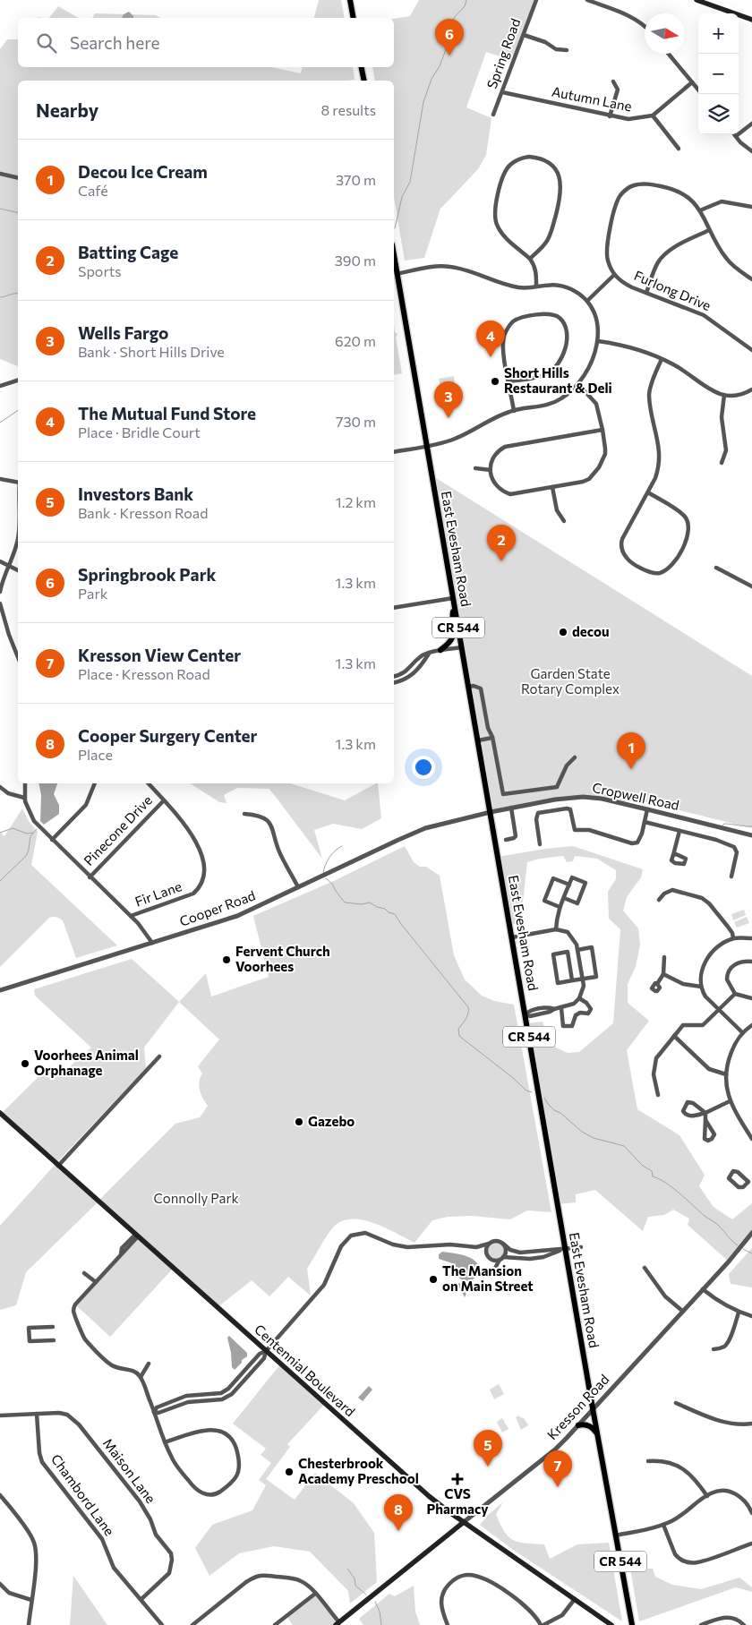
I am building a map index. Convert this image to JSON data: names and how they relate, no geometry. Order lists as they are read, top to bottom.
{
  "streets": {
    "main road": [
      "East Evesham Road",
      "CR 544",
      "Centennial Boulevard",
      "Kresson Road"
    ],
    "street": [
      "Spring Road",
      "Autumn Lane",
      "Furlong Drive",
      "Cropwell Road",
      "Pinecone Drive",
      "Fir Lane",
      "Cooper Road",
      "Maison Lane",
      "Chambord Lane"
    ]
  },
  "crossings": [
    ["Spring Road", "Autumn Lane"],
    ["East Evesham Road", "Cropwell Road"],
    ["East Evesham Road", "Kresson Road"],
    ["Cropwell Road", "Cooper Road"],
    ["Pinecone Drive", "Fir Lane"],
    ["Centennial Boulevard", "Kresson Road"],
    ["Maison Lane", "Chambord Lane"]
  ],
  "parks": ["Garden State Rotary Complex", "Connolly Park"],
  "places": {
    "other": [
      "Short Hills Restaurant & Deli",
      "decou",
      "Fervent Church Voorhees",
      "Voorhees Animal Orphanage",
      "Gazebo",
      "The Mansion on Main Street",
      "Chesterbrook Academy Preschool"
    ],
    "health": ["CVS Pharmacy"]
  },
  "north": "right",
  "page": {
    "map_buttons": ["+", "−"],
    "search": "Search here",
    "pins": [
      "6",
      "4",
      "3",
      "2",
      "1",
      "5",
      "7",
      "8"
    ],
    "heading": ["Nearby", "8 results"],
    "list": [
      {
        "mark": "1",
        "name": "Decou Ice Cream",
        "note": "Café",
        "value": "370 m"
      },
      {
        "mark": "2",
        "name": "Batting Cage",
        "note": "Sports",
        "value": "390 m"
      },
      {
        "mark": "3",
        "name": "Wells Fargo",
        "note": "Bank · Short Hills Drive",
        "value": "620 m"
      },
      {
        "mark": "4",
        "name": "The Mutual Fund Store",
        "note": "Place · Bridle Court",
        "value": "730 m"
      },
      {
        "mark": "5",
        "name": "Investors Bank",
        "note": "Bank · Kresson Road",
        "value": "1.2 km"
      },
      {
        "mark": "6",
        "name": "Springbrook Park",
        "note": "Park",
        "value": "1.3 km"
      },
      {
        "mark": "7",
        "name": "Kresson View Center",
        "note": "Place · Kresson Road",
        "value": "1.3 km"
      },
      {
        "mark": "8",
        "name": "Cooper Surgery Center",
        "note": "Place",
        "value": "1.3 km"
      }
    ]
  }
}
